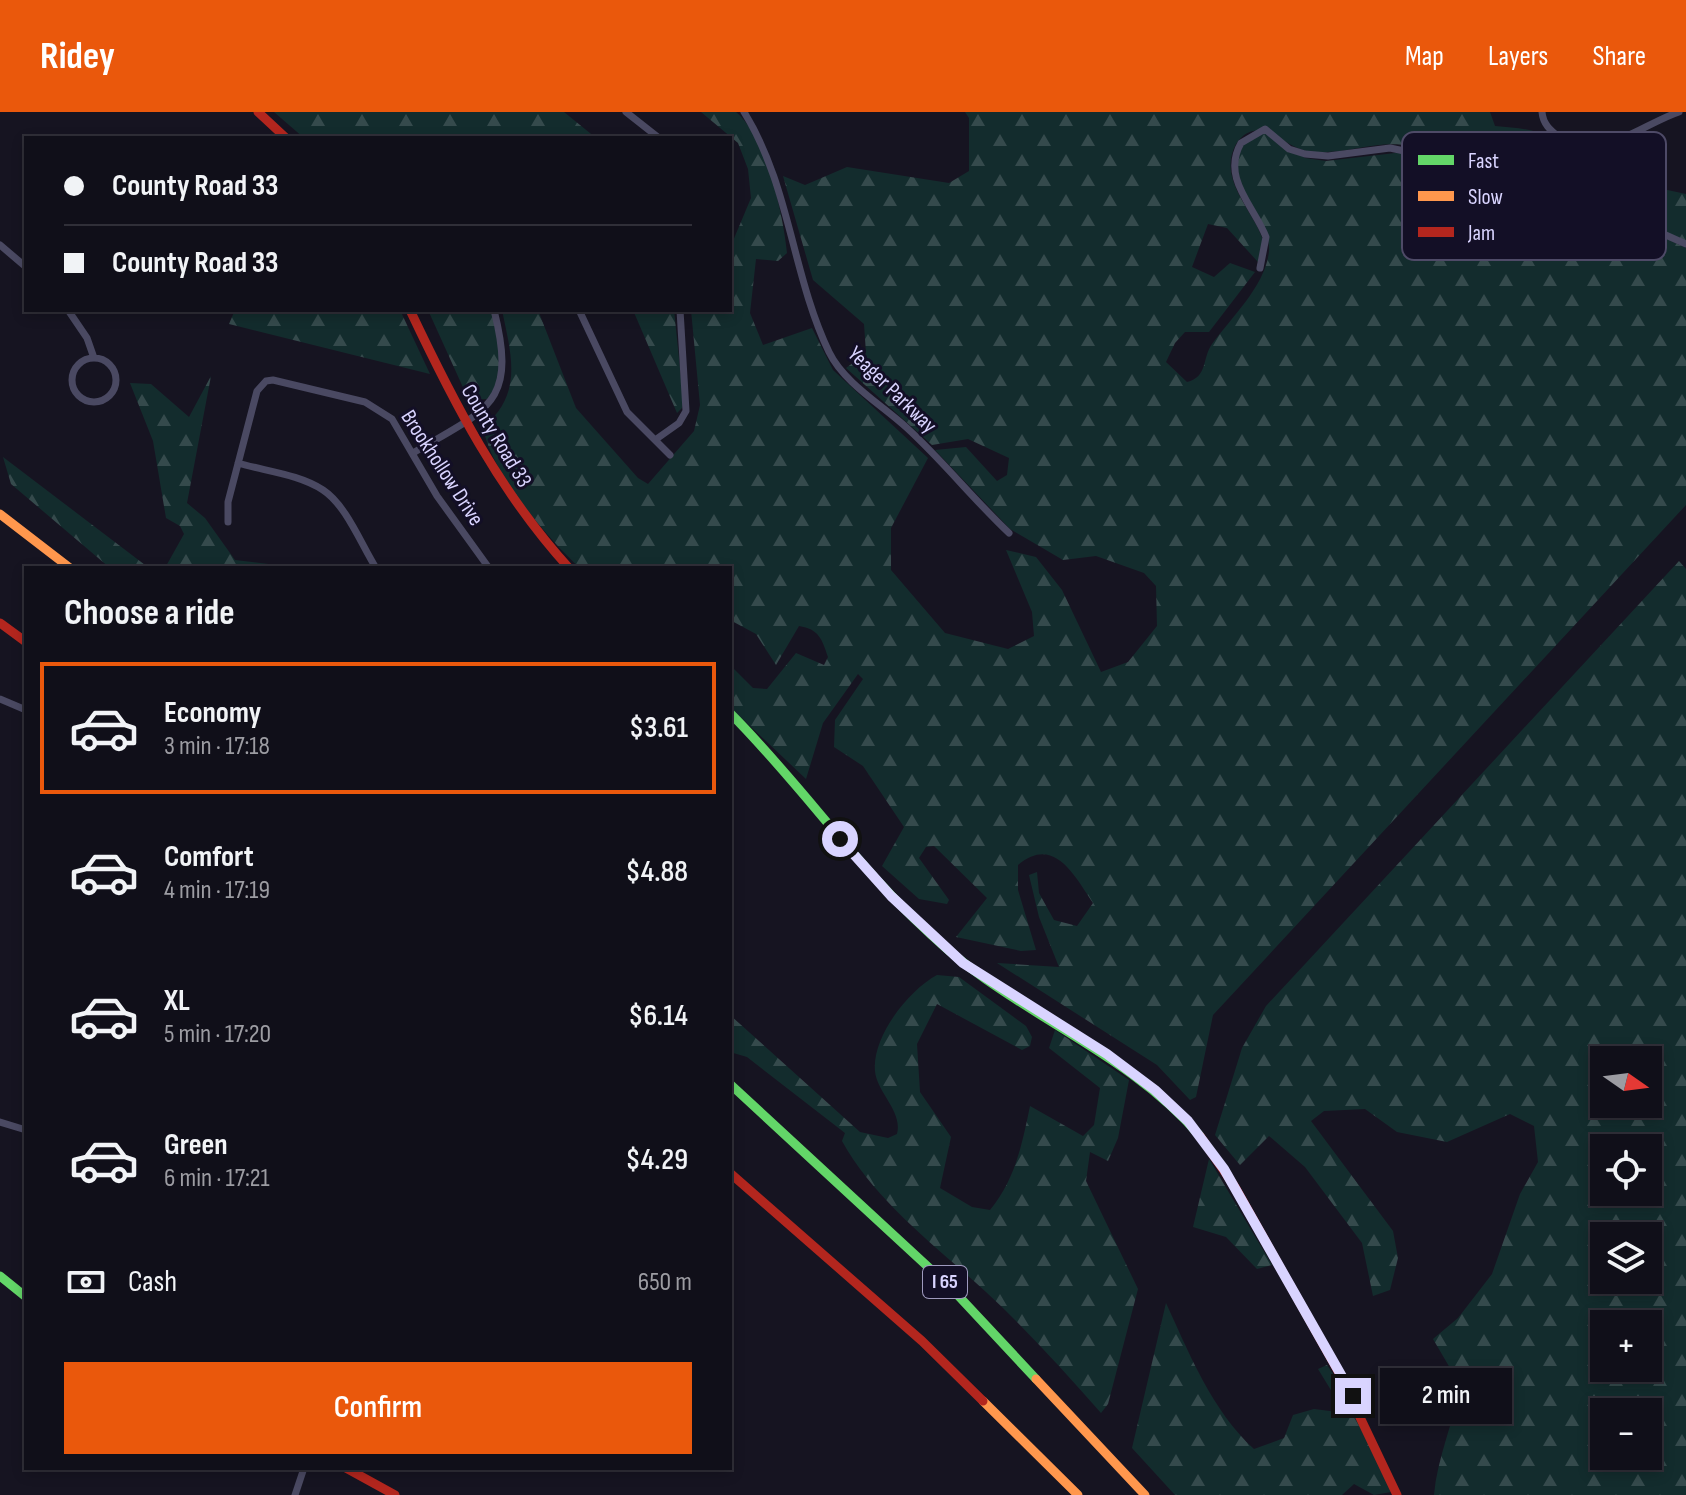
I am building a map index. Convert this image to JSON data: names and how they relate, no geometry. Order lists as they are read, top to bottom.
{
  "streets": {
    "main road": ["County Road 33", "I 65"],
    "street": ["Yeager Parkway", "Brookhollow Drive"]
  },
  "legend": ["Fast", "Slow", "Jam"],
  "north": "right",
  "page": {
    "header": "Ridey",
    "nav": ["Map", "Layers", "Share"],
    "banner": ["County Road 33", "County Road 33"],
    "heading": "Choose a ride",
    "list": [
      {
        "name": "Economy",
        "note": "3 min · 17:18",
        "value": "$3.61"
      },
      {
        "name": "Comfort",
        "note": "4 min · 17:19",
        "value": "$4.88"
      },
      {
        "name": "XL",
        "note": "5 min · 17:20",
        "value": "$6.14"
      },
      {
        "name": "Green",
        "note": "6 min · 17:21",
        "value": "$4.29"
      }
    ],
    "map_buttons": ["+", "−"],
    "pay": ["Cash", "650 m"],
    "buttons": "Confirm",
    "bubble": "2 min"
  }
}
